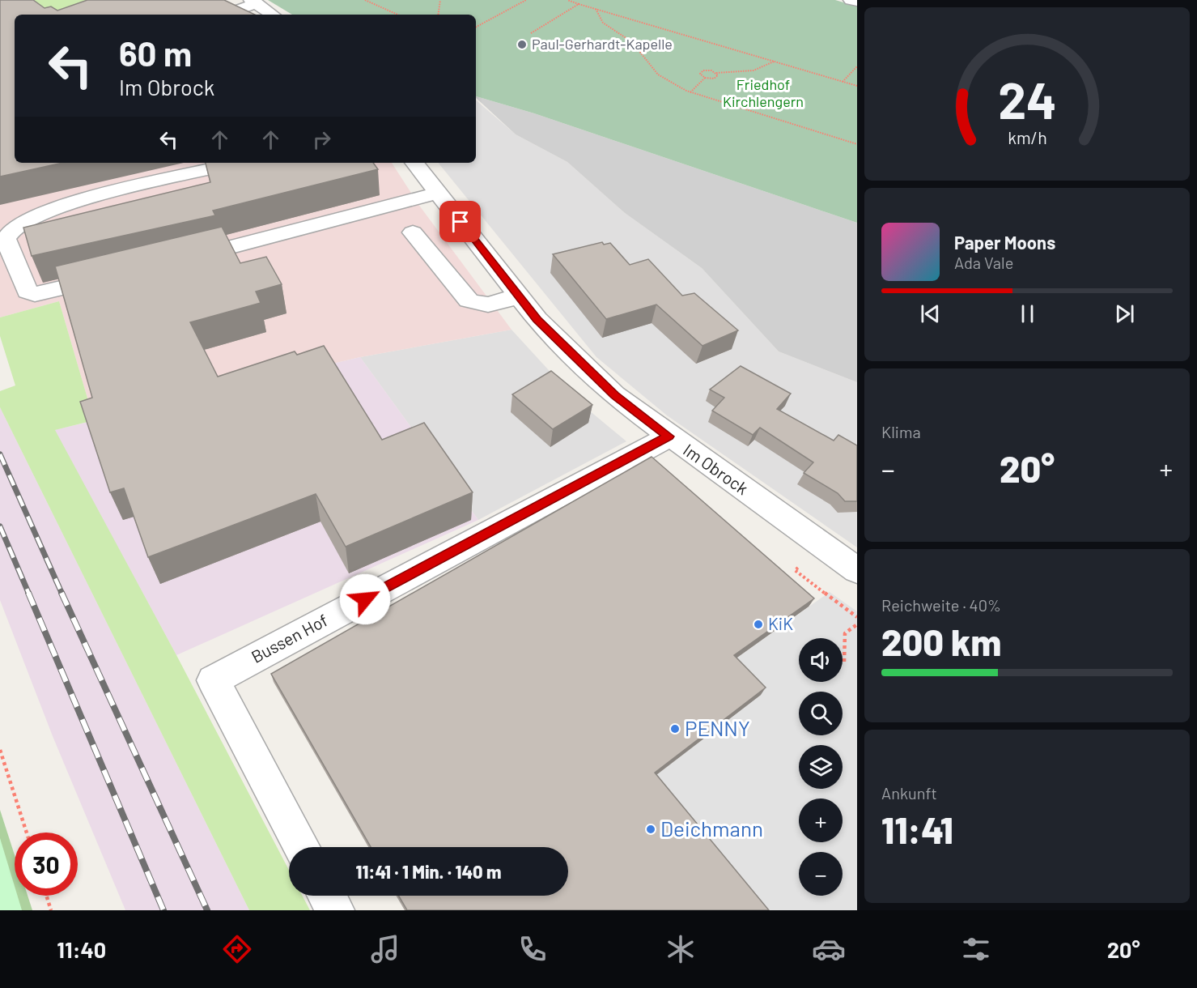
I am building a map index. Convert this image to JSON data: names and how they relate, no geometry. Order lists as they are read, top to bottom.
{
  "streets": {
    "street": ["Im Obrock", "Bussen Hof"]
  },
  "crossings": [
    ["Im Obrock", "Bussen Hof"]
  ],
  "parks": ["Friedhof Kirchlengern"],
  "places": [
    "Paul-Gerhardt-Kapelle",
    "KiK",
    "PENNY",
    "Deichmann"
  ],
  "page": {
    "turn": ["60 m", "Im Obrock"],
    "song": ["Paper Moons", "Ada Vale"],
    "tile": [
      "Klima",
      ["Reichweite · 40%", "200 km"],
      ["Ankunft", "11:41"]
    ],
    "heat": ["−", "20°", "+"],
    "map_buttons": ["+", "−"],
    "limit": "30",
    "trip": "11:41 · 1 Min. · 140 m",
    "tabs": ["11:40", "20°"],
    "gauge": ["24", "km/h"]
  }
}
